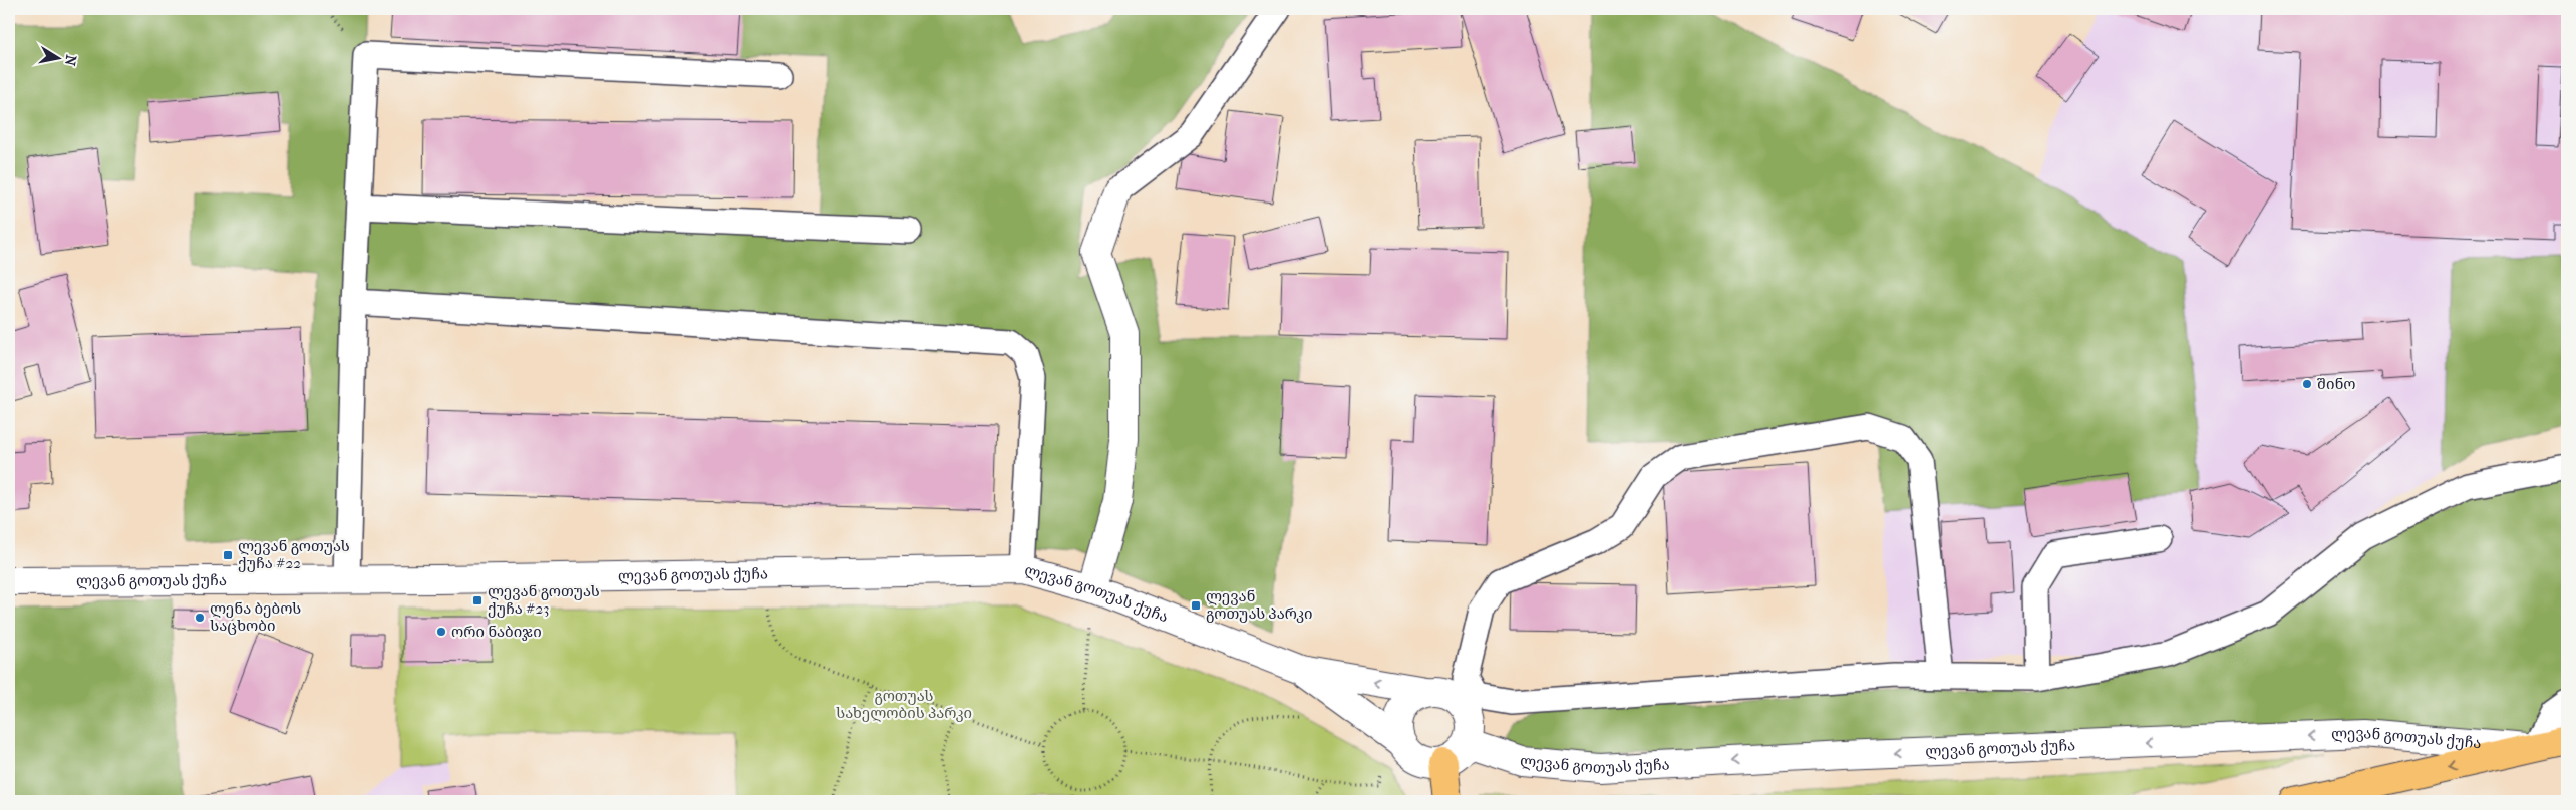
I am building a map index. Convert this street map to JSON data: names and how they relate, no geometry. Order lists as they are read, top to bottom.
{
  "streets": {
    "street": ["ლევან გოთუას ქუჩა"]
  },
  "one_way": ["ლევან გოთუას ქუჩა"],
  "parks": ["გოთუას სახელობის პარკი"],
  "places": {
    "other": ["შინო", "ლენა ბებოს საცხობი", "ორი ნაბიჯი"],
    "transit": ["ლევან გოთუას ქუჩა #22", "ლევან გოთუას ქუჩა #23", "ლევან გოთუას პარკი"]
  },
  "north": "right"
}
